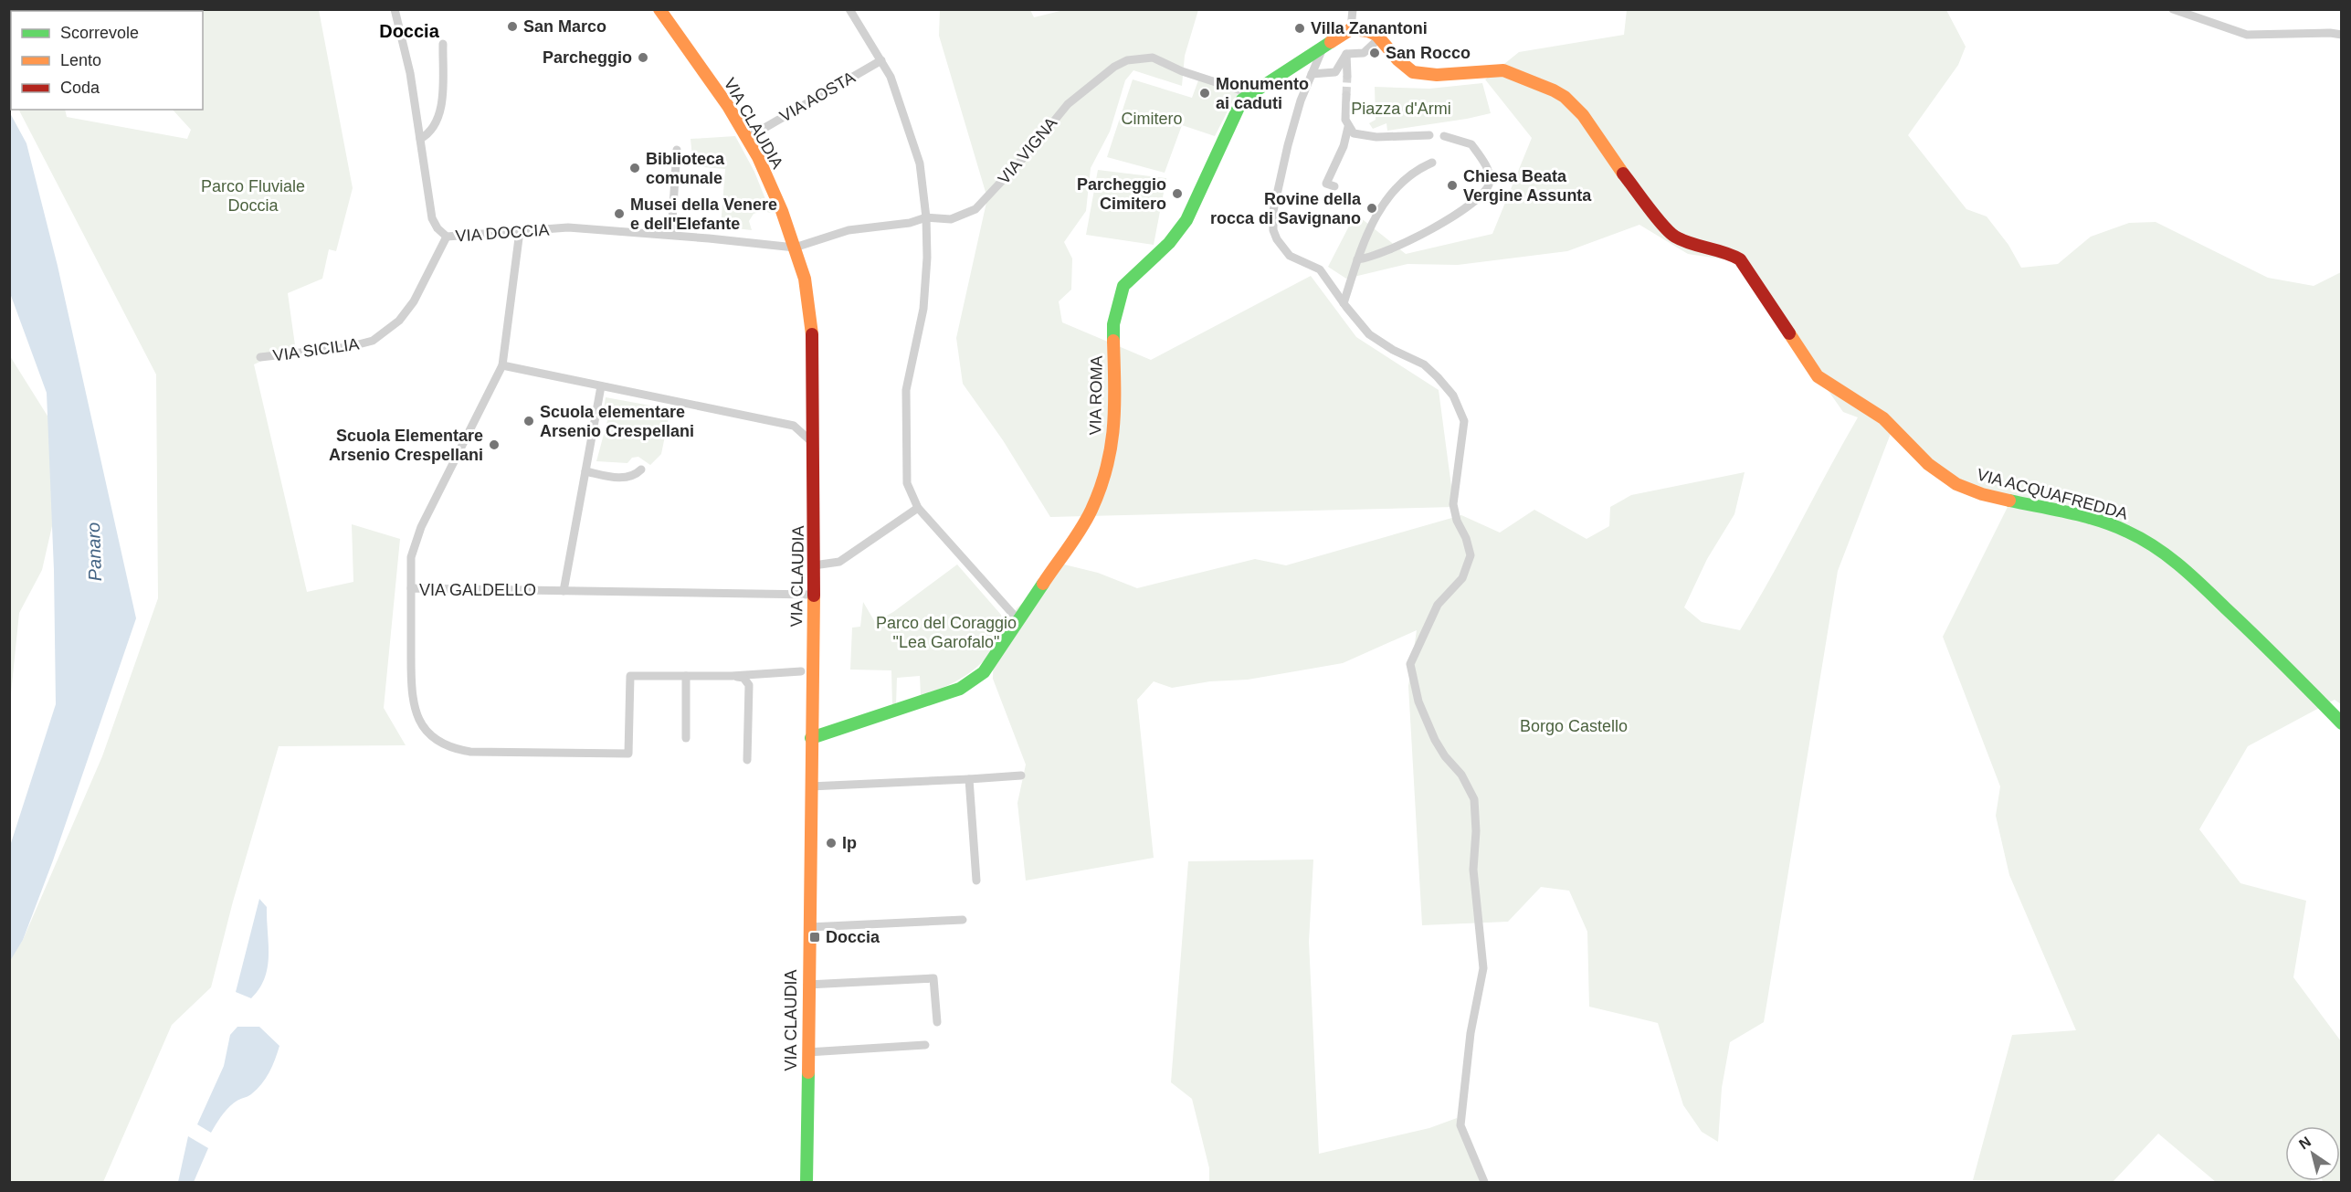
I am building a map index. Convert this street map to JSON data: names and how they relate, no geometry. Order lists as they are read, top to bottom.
{
  "streets": {
    "street": [
      "VIA AOSTA",
      "VIA CLAUDIA",
      "VIA VIGNA",
      "VIA DOCCIA",
      "VIA SICILIA",
      "VIA ROMA",
      "VIA ACQUAFREDDA",
      "VIA GALDELLO"
    ]
  },
  "crossings": [
    ["VIA CLAUDIA", "VIA VIGNA"],
    ["VIA CLAUDIA", "VIA DOCCIA"],
    ["VIA CLAUDIA", "VIA ROMA"],
    ["VIA CLAUDIA", "VIA GALDELLO"],
    ["VIA VIGNA", "VIA DOCCIA"],
    ["VIA VIGNA", "VIA ROMA"],
    ["VIA DOCCIA", "VIA SICILIA"]
  ],
  "districts": ["Doccia"],
  "water": ["Panaro"],
  "parks": [
    "Piazza d'Armi",
    "Cimitero",
    "Parco Fluviale Doccia",
    "Parco del Coraggio \"Lea Garofalo\"",
    "Borgo Castello"
  ],
  "places": {
    "other": [
      "San Marco",
      "Villa Zanantoni",
      "San Rocco",
      "Parcheggio",
      "Monumento ai caduti",
      "Biblioteca comunale",
      "Chiesa Beata Vergine Assunta",
      "Parcheggio Cimitero",
      "Rovine della rocca di Savignano",
      "Musei della Venere e dell'Elefante",
      "Scuola elementare Arsenio Crespellani",
      "Scuola Elementare Arsenio Crespellani",
      "Ip"
    ],
    "transit": ["Doccia"]
  },
  "legend": ["Scorrevole", "Lento", "Coda"],
  "north": "top left"
}
